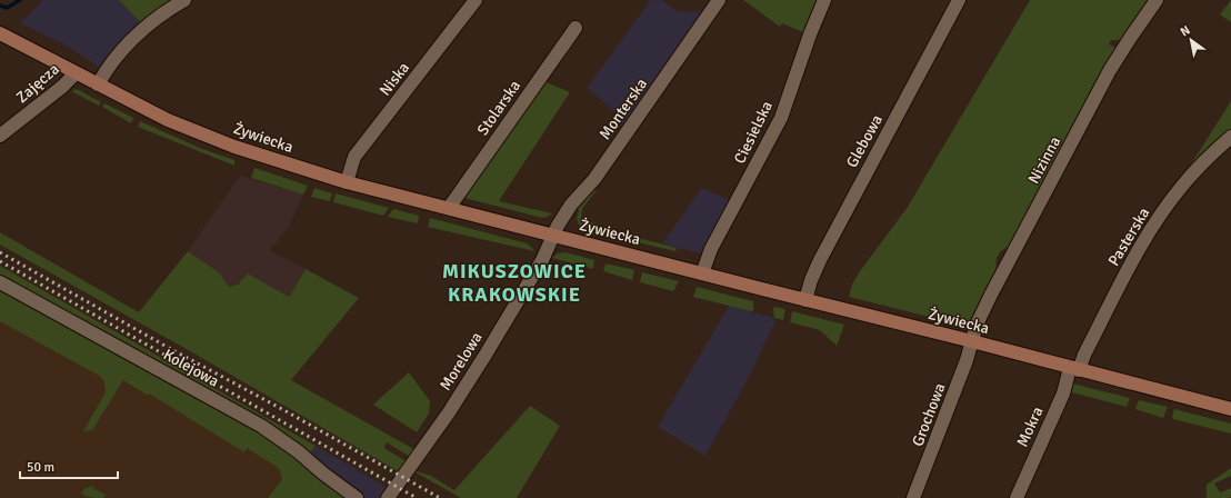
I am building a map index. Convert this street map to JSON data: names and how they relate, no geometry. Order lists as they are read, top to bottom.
{
  "streets": {
    "main road": ["Żywiecka"],
    "street": [
      "Niska",
      "Zajęcza",
      "Stolarska",
      "Monterska",
      "Ciesielska",
      "Glebowa",
      "Nizinna",
      "Pasterska",
      "Morelowa",
      "Kolejowa",
      "Grochowa",
      "Mokra"
    ]
  },
  "crossings": [
    ["Niska", "Żywiecka"],
    ["Zajęcza", "Żywiecka"],
    ["Stolarska", "Żywiecka"],
    ["Monterska", "Żywiecka"],
    ["Monterska", "Morelowa"],
    ["Ciesielska", "Żywiecka"],
    ["Żywiecka", "Glebowa"],
    ["Żywiecka", "Nizinna"],
    ["Żywiecka", "Pasterska"],
    ["Żywiecka", "Morelowa"],
    ["Żywiecka", "Grochowa"],
    ["Żywiecka", "Mokra"],
    ["Nizinna", "Grochowa"],
    ["Pasterska", "Mokra"]
  ],
  "districts": ["MIKUSZOWICE KRAKOWSKIE"],
  "scale_bar": "50 m",
  "north": "top left"
}
